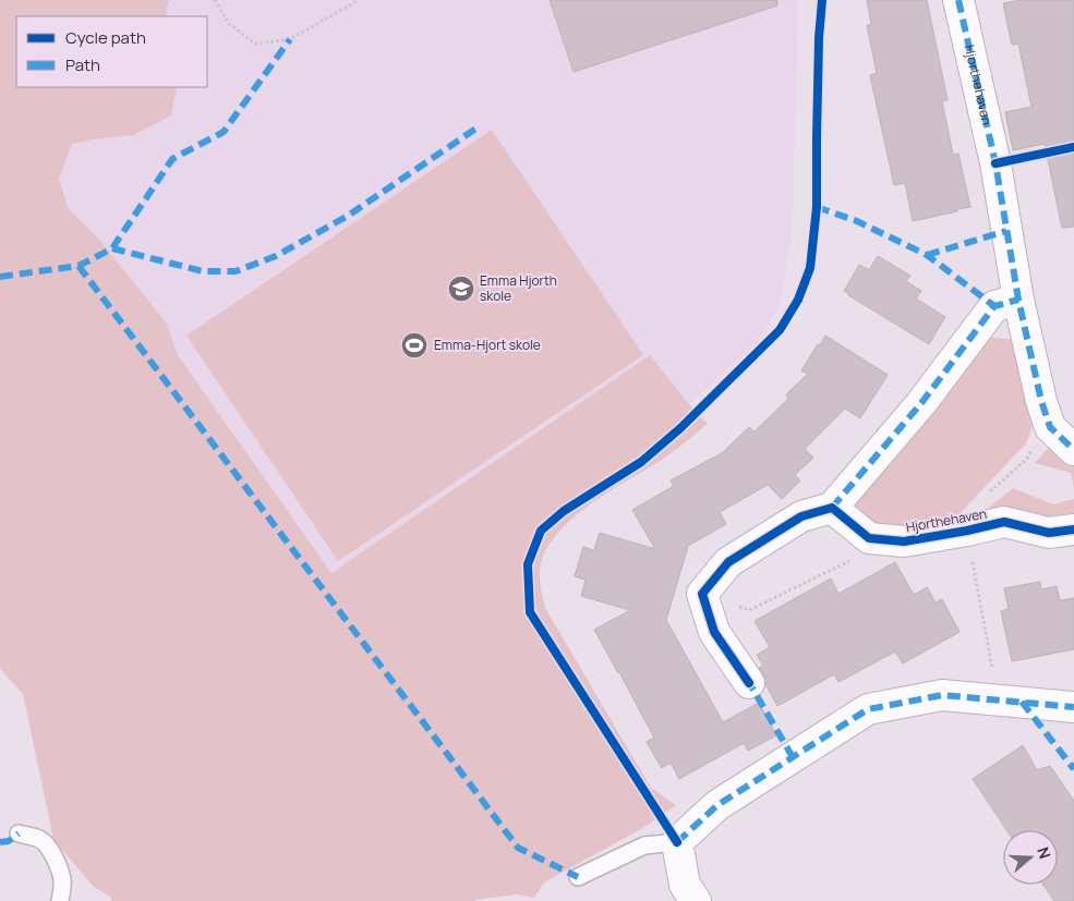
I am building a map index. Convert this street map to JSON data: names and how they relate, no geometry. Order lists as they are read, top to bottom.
{
  "streets": {
    "street": ["Hjorthehaven"]
  },
  "places": {
    "school or university": ["Emma Hjorth skole"],
    "sports": ["Emma-Hjort skole"]
  },
  "legend": ["Cycle path", "Path"],
  "north": "right"
}
